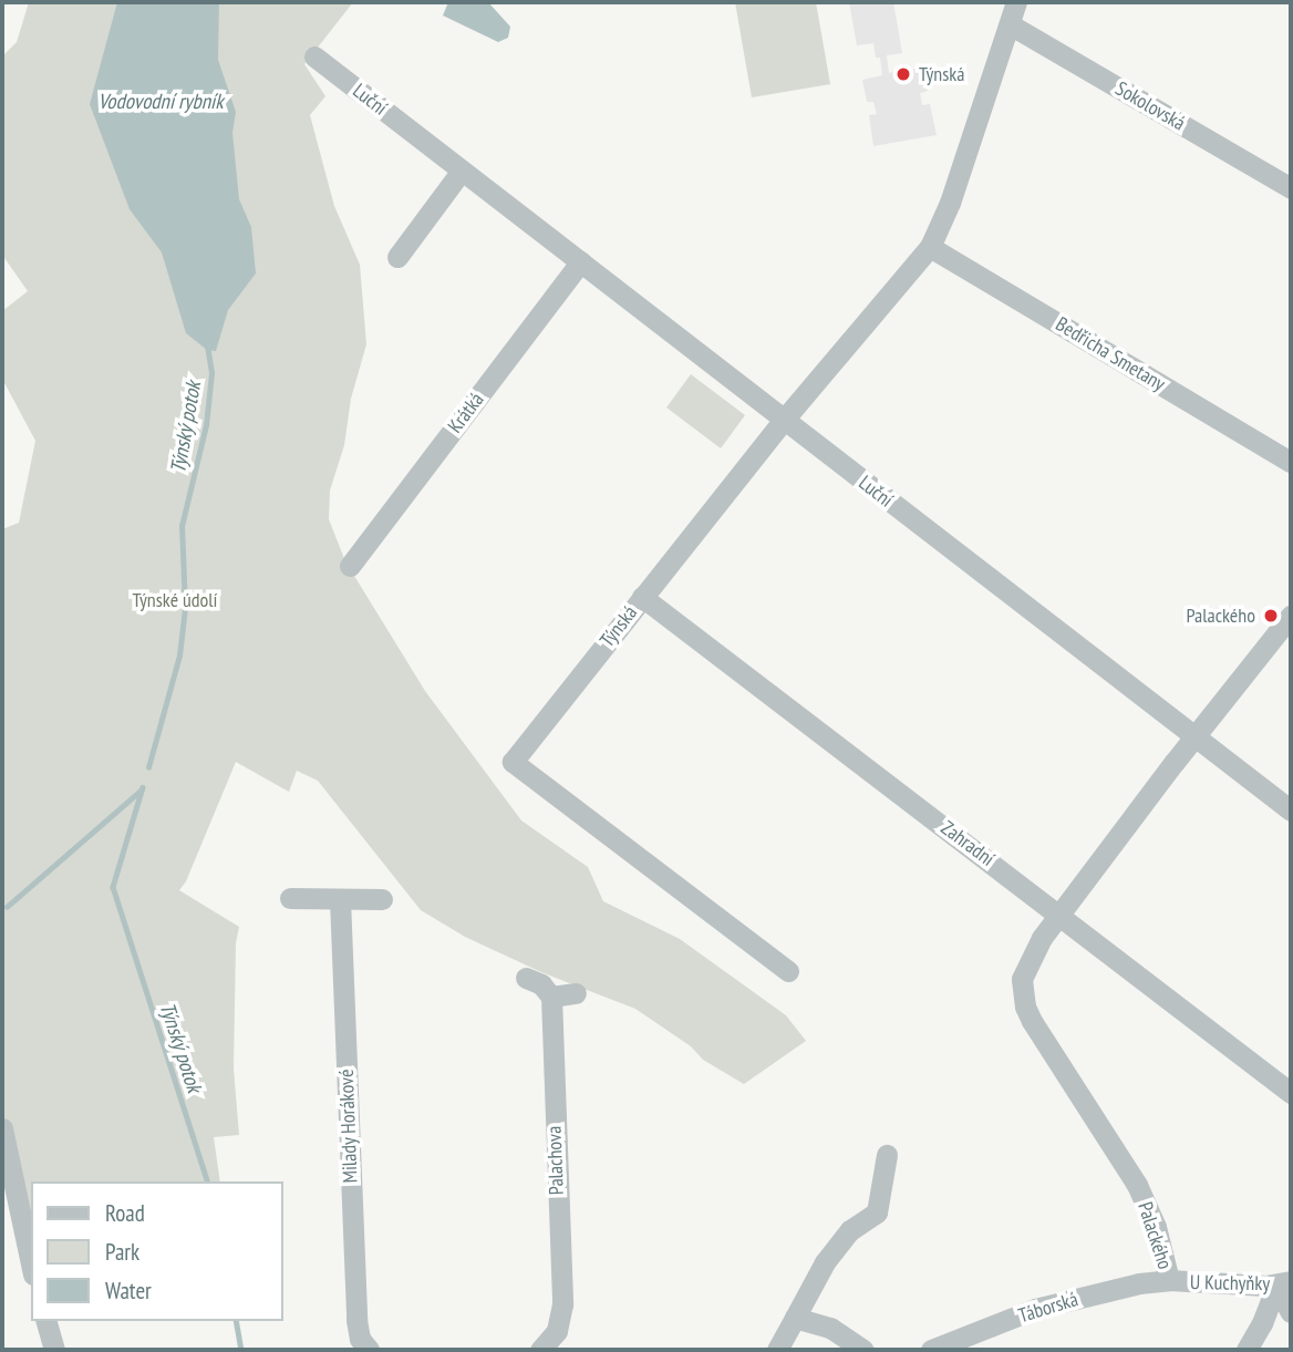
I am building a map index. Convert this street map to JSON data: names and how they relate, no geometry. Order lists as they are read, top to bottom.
{
  "streets": {
    "street": [
      "Luční",
      "Sokolovská",
      "Bedřicha Smetany",
      "Krátká",
      "Týnská",
      "Zahradní",
      "Milady Horákové",
      "Palachova",
      "Palackého",
      "U Kuchyňky",
      "Táborská"
    ]
  },
  "crossings": [
    ["Luční", "Krátká"],
    ["Luční", "Týnská"],
    ["Luční", "Palackého"],
    ["Sokolovská", "Týnská"],
    ["Bedřicha Smetany", "Týnská"],
    ["Týnská", "Zahradní"],
    ["Zahradní", "Palackého"],
    ["Palackého", "U Kuchyňky"],
    ["Palackého", "Táborská"],
    ["U Kuchyňky", "Táborská"]
  ],
  "water": ["Vodovodní rybník", "Týnský potok"],
  "parks": ["Týnské údolí"],
  "places": ["Týnská", "Palackého"],
  "legend": ["Road", "Park", "Water"]
}
